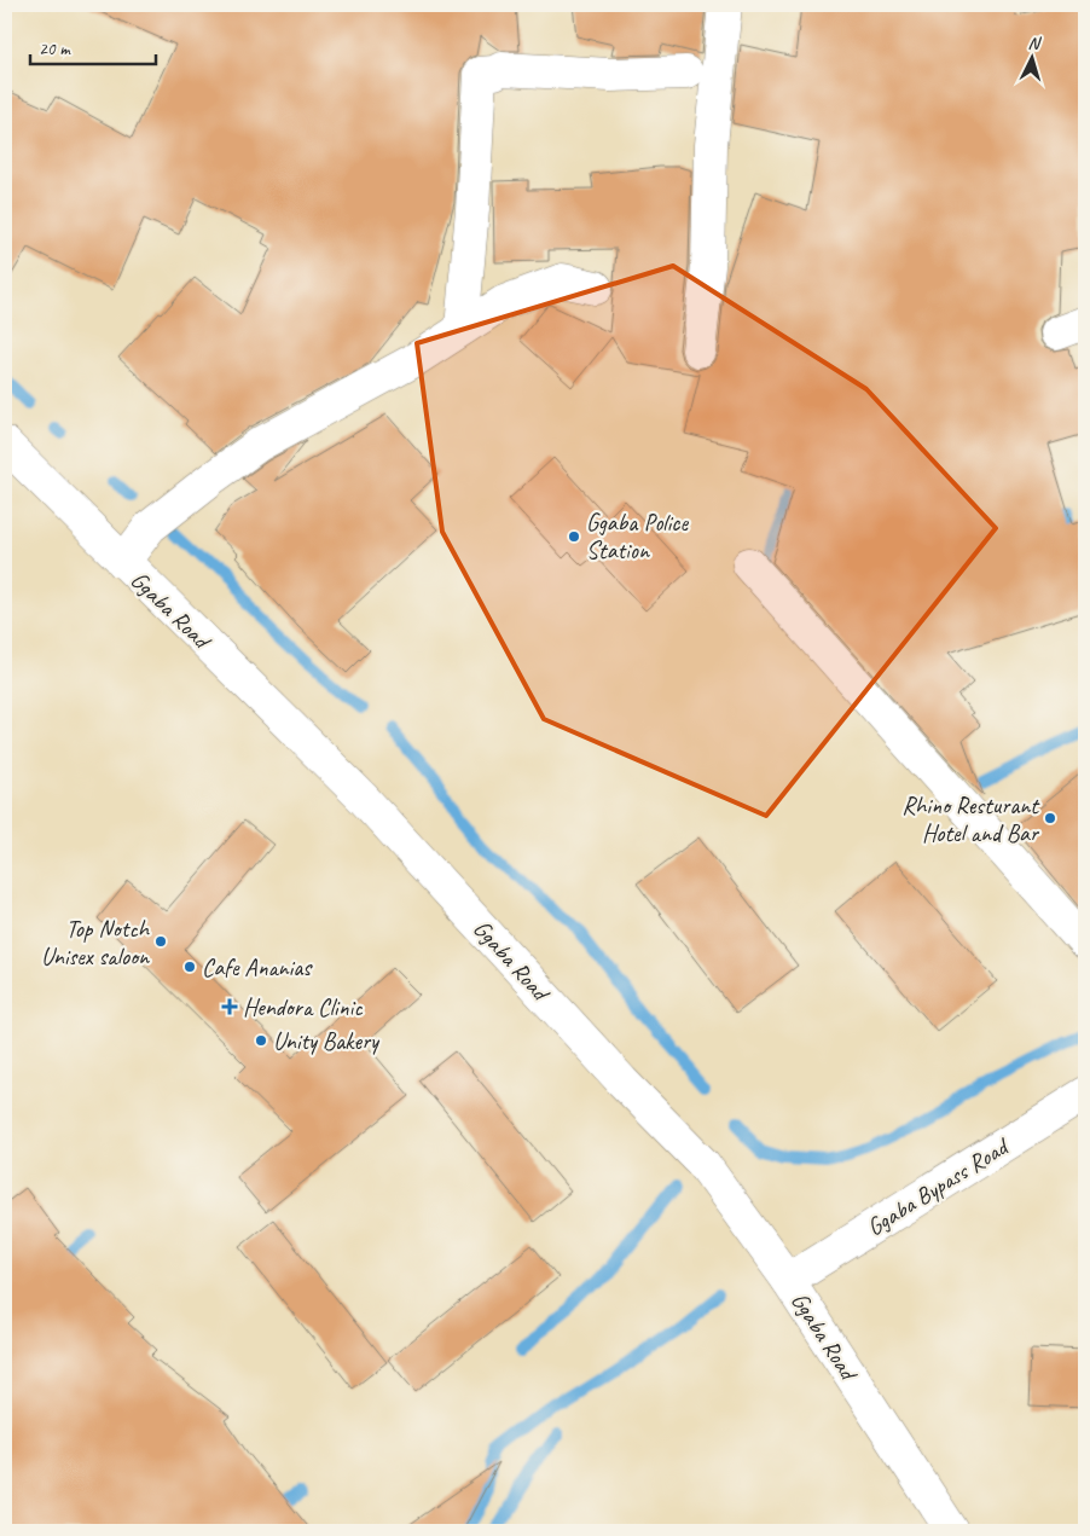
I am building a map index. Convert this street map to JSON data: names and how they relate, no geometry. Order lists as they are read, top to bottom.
{
  "streets": {
    "street": ["Ggaba Road", "Ggaba Bypass Road"]
  },
  "crossings": [
    ["Ggaba Road", "Ggaba Bypass Road"]
  ],
  "places": {
    "other": [
      "Ggaba Police Station",
      "Rhino Resturant Hotel and Bar",
      "Top Notch Unisex saloon",
      "Cafe Ananias",
      "Unity Bakery"
    ],
    "health": ["Hendora Clinic"]
  },
  "scale_bar": "20 m",
  "north": "top"
}
